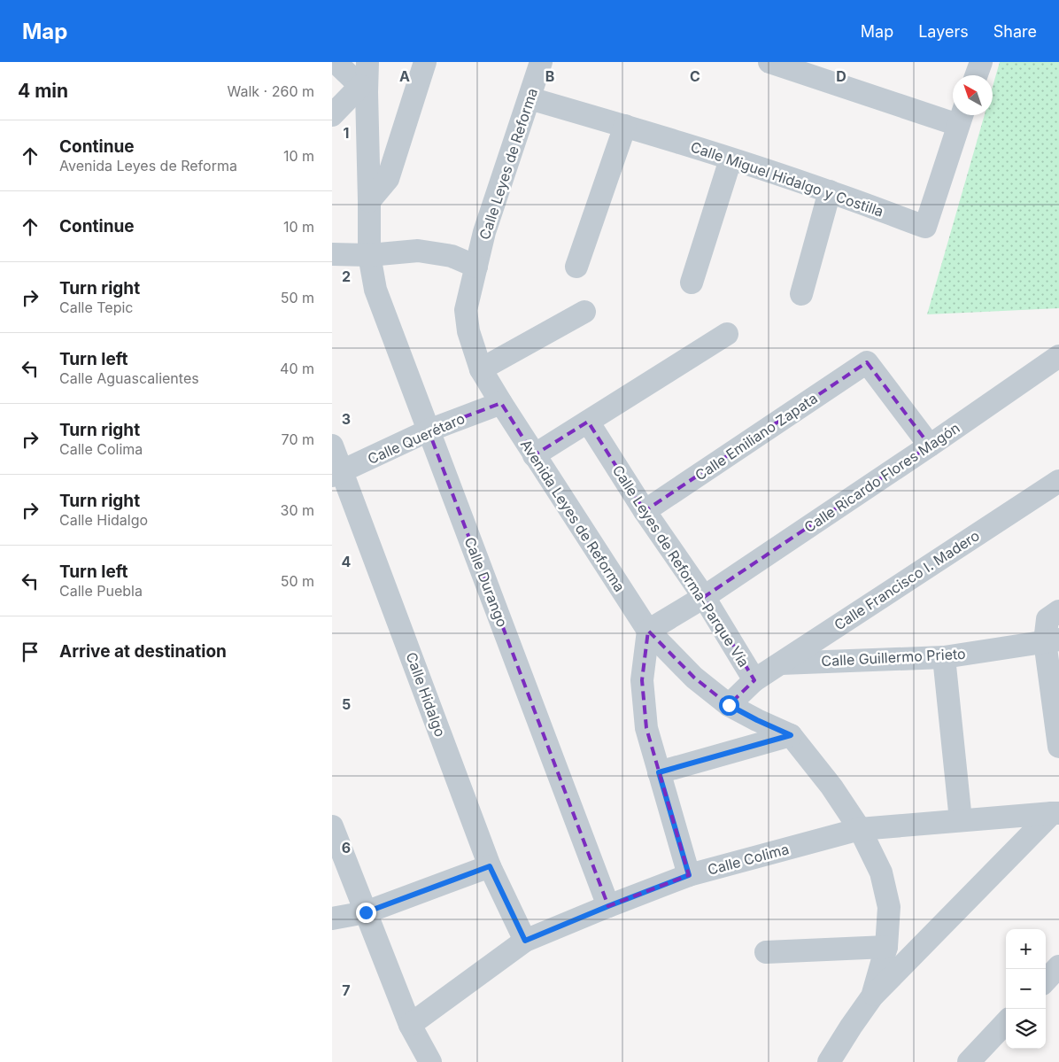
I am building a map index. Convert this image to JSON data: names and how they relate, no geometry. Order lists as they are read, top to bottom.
{
  "streets": {
    "street": [
      "Calle Leyes de Reforma",
      "Calle Miguel Hidalgo y Costilla",
      "Calle Emiliano Zapata",
      "Calle Querétaro",
      "Calle Ricardo Flores Magón",
      "Avenida Leyes de Reforma",
      "Calle Leyes de Reforma-Parque Vía",
      "Calle Francisco I. Madero",
      "Calle Durango",
      "Calle Guillermo Prieto",
      "Calle Hidalgo",
      "Calle Colima"
    ]
  },
  "crossings": [
    ["Calle Leyes de Reforma", "Calle Miguel Hidalgo y Costilla"],
    ["Calle Leyes de Reforma", "Avenida Leyes de Reforma"],
    ["Calle Emiliano Zapata", "Calle Ricardo Flores Magón"],
    ["Calle Emiliano Zapata", "Calle Leyes de Reforma-Parque Vía"],
    ["Calle Querétaro", "Avenida Leyes de Reforma"],
    ["Calle Querétaro", "Calle Durango"],
    ["Calle Querétaro", "Calle Hidalgo"],
    ["Calle Ricardo Flores Magón", "Avenida Leyes de Reforma"],
    ["Calle Ricardo Flores Magón", "Calle Leyes de Reforma-Parque Vía"],
    ["Avenida Leyes de Reforma", "Calle Leyes de Reforma-Parque Vía"],
    ["Calle Leyes de Reforma-Parque Vía", "Calle Francisco I. Madero"],
    ["Calle Francisco I. Madero", "Calle Guillermo Prieto"],
    ["Calle Durango", "Calle Colima"],
    ["Calle Hidalgo", "Calle Colima"]
  ],
  "north": "top left",
  "page": {
    "header": "Map",
    "nav": ["Map", "Layers", "Share"],
    "heading": ["4 min", "Walk · 260 m"],
    "list": [
      ["Continue", "Avenida Leyes de Reforma", "10 m"],
      ["Continue", "10 m"],
      ["Turn right", "Calle Tepic", "50 m"],
      ["Turn left", "Calle Aguascalientes", "40 m"],
      ["Turn right", "Calle Colima", "70 m"],
      ["Turn right", "Calle Hidalgo", "30 m"],
      ["Turn left", "Calle Puebla", "50 m"],
      "Arrive at destination"
    ],
    "map_buttons": ["+", "−"]
  },
  "grid": {
    "columns": [
      "A",
      "B",
      "C",
      "D"
    ],
    "rows": [
      "1",
      "2",
      "3",
      "4",
      "5",
      "6",
      "7"
    ]
  }
}
